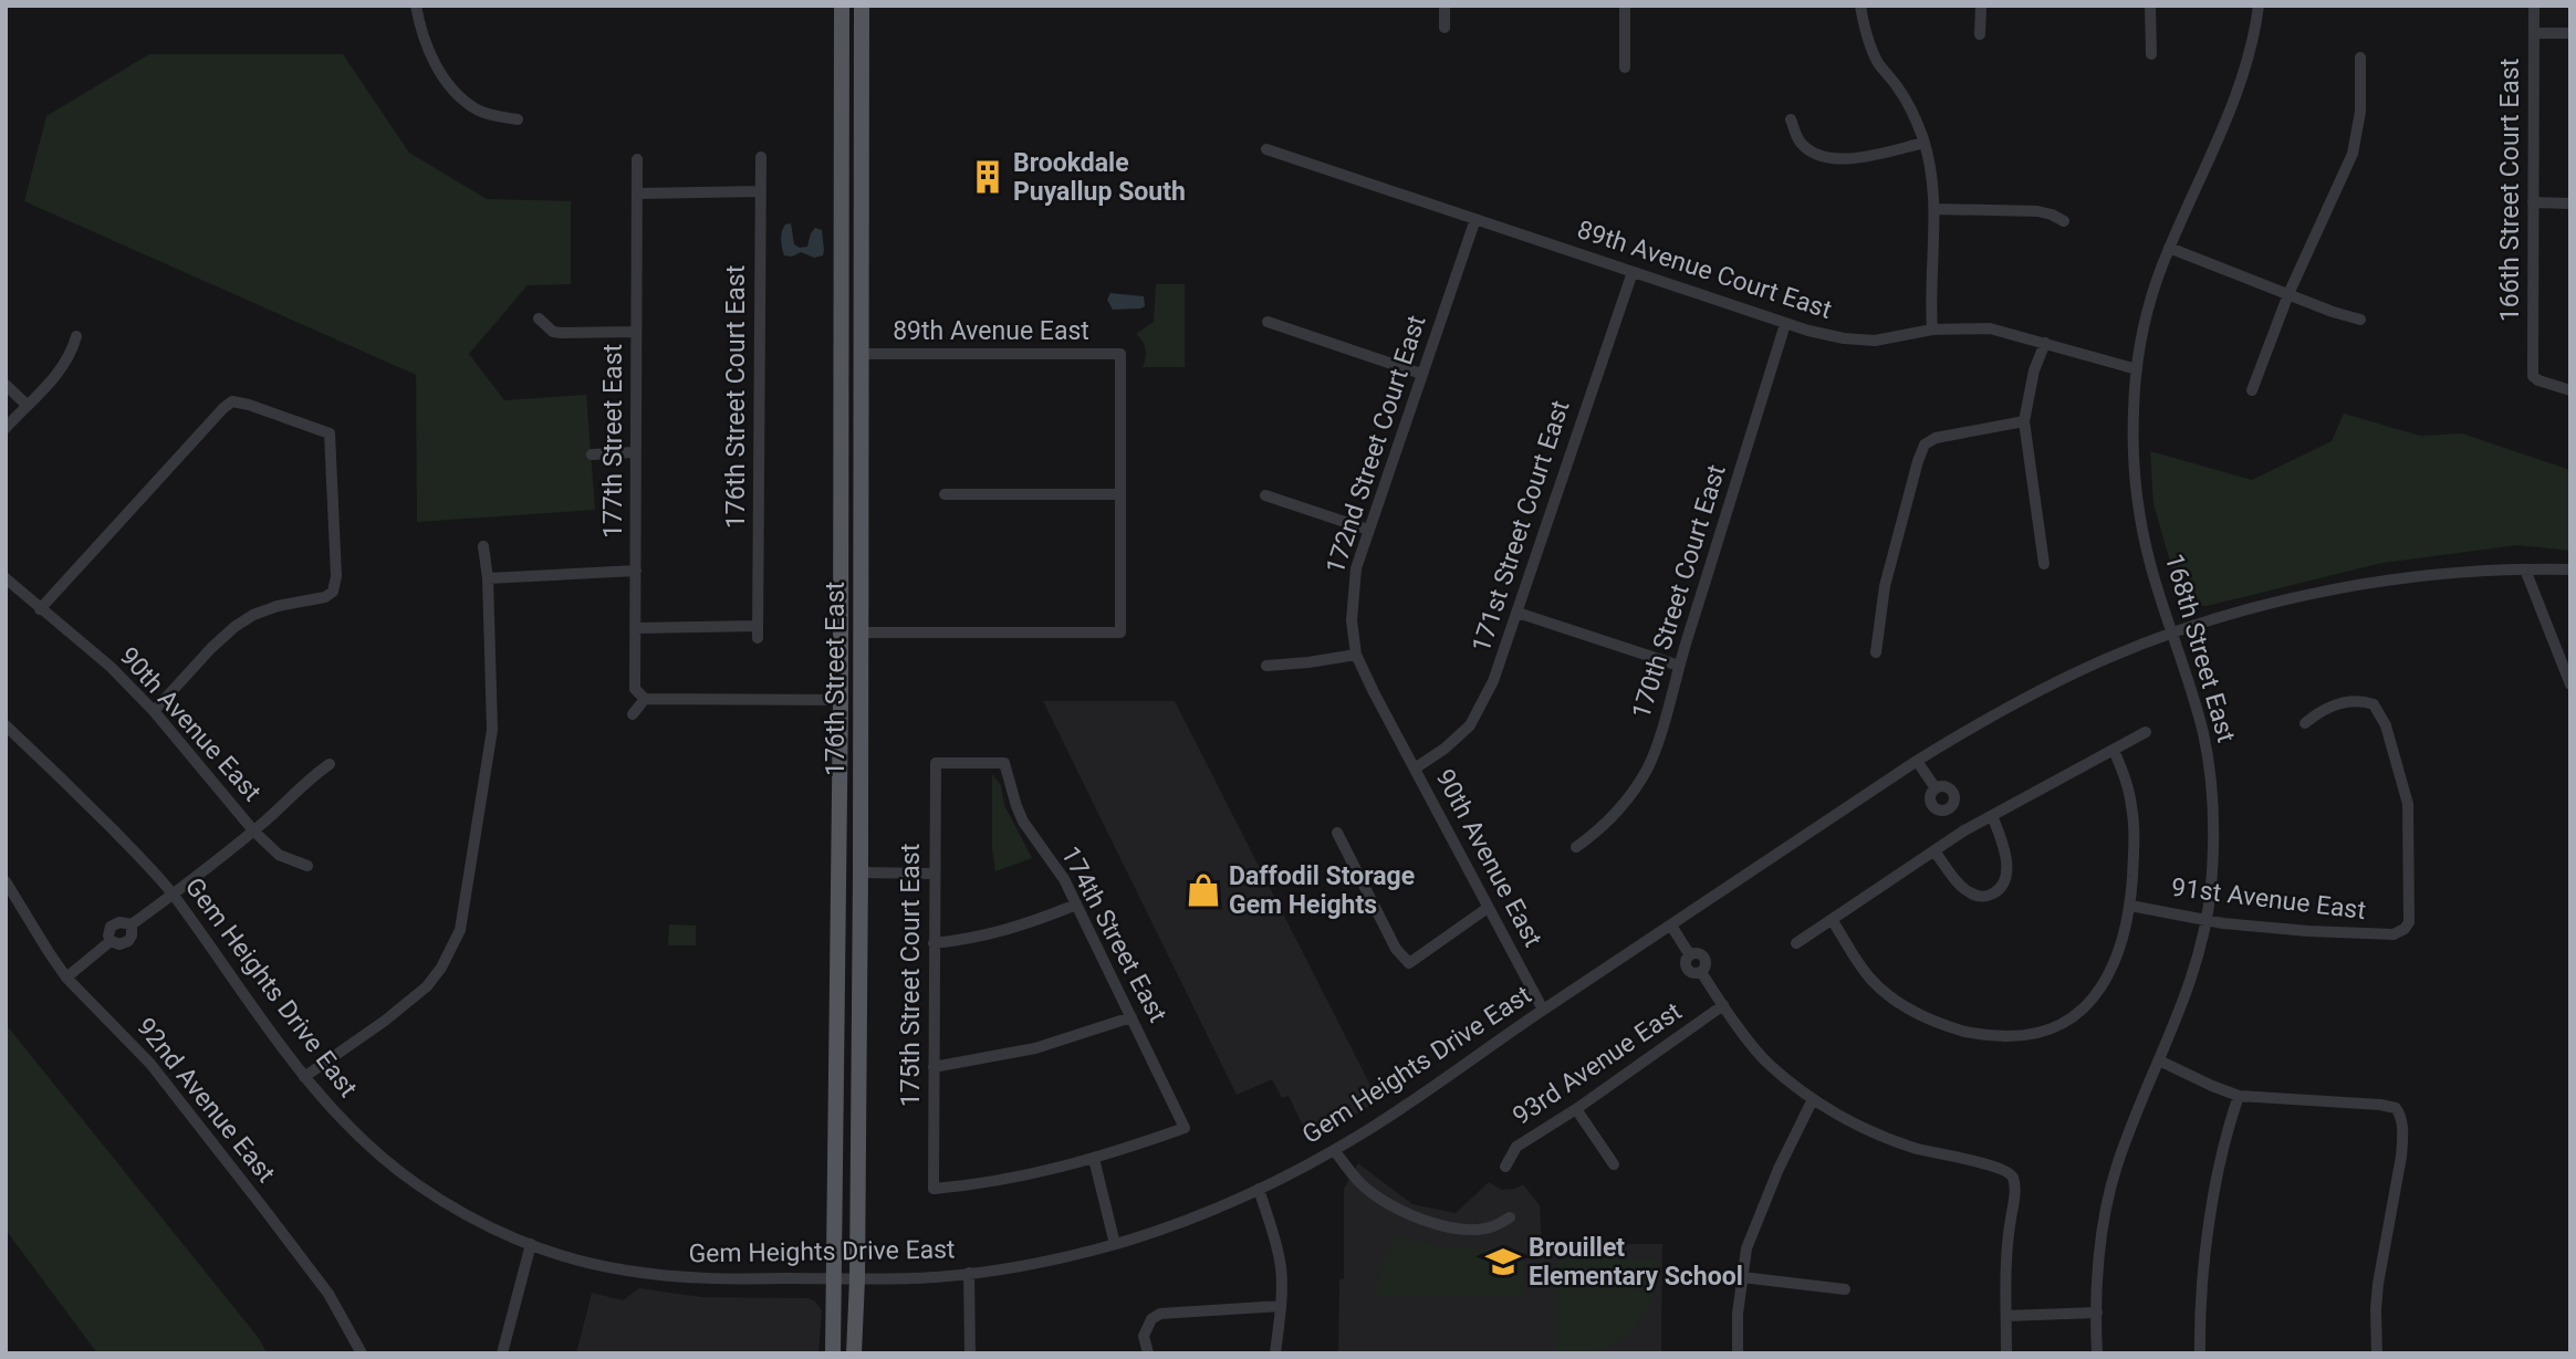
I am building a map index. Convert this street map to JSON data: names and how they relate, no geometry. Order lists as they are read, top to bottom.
{
  "streets": {
    "main road": ["176th Street East"],
    "street": [
      "166th Street Court East",
      "89th Avenue Court East",
      "89th Avenue East",
      "176th Street Court East",
      "177th Street East",
      "172nd Street Court East",
      "171st Street Court East",
      "170th Street Court East",
      "168th Street East",
      "90th Avenue East",
      "91st Avenue East",
      "174th Street East",
      "175th Street Court East",
      "Gem Heights Drive East",
      "93rd Avenue East",
      "92nd Avenue East"
    ]
  },
  "crossings": [
    ["89th Avenue Court East", "172nd Street Court East"],
    ["89th Avenue Court East", "171st Street Court East"],
    ["89th Avenue Court East", "170th Street Court East"],
    ["89th Avenue Court East", "168th Street East"],
    ["89th Avenue East", "176th Street East"],
    ["176th Street Court East", "177th Street East"],
    ["172nd Street Court East", "171st Street Court East"],
    ["172nd Street Court East", "90th Avenue East"],
    ["171st Street Court East", "90th Avenue East"],
    ["168th Street East", "91st Avenue East"],
    ["168th Street East", "Gem Heights Drive East"],
    ["176th Street East", "Gem Heights Drive East"],
    ["90th Avenue East", "Gem Heights Drive East"],
    ["174th Street East", "175th Street Court East"]
  ],
  "places": {
    "building": ["Brookdale Puyallup South"],
    "shop": ["Daffodil Storage Gem Heights"],
    "school or university": ["Brouillet Elementary School"]
  }
}
